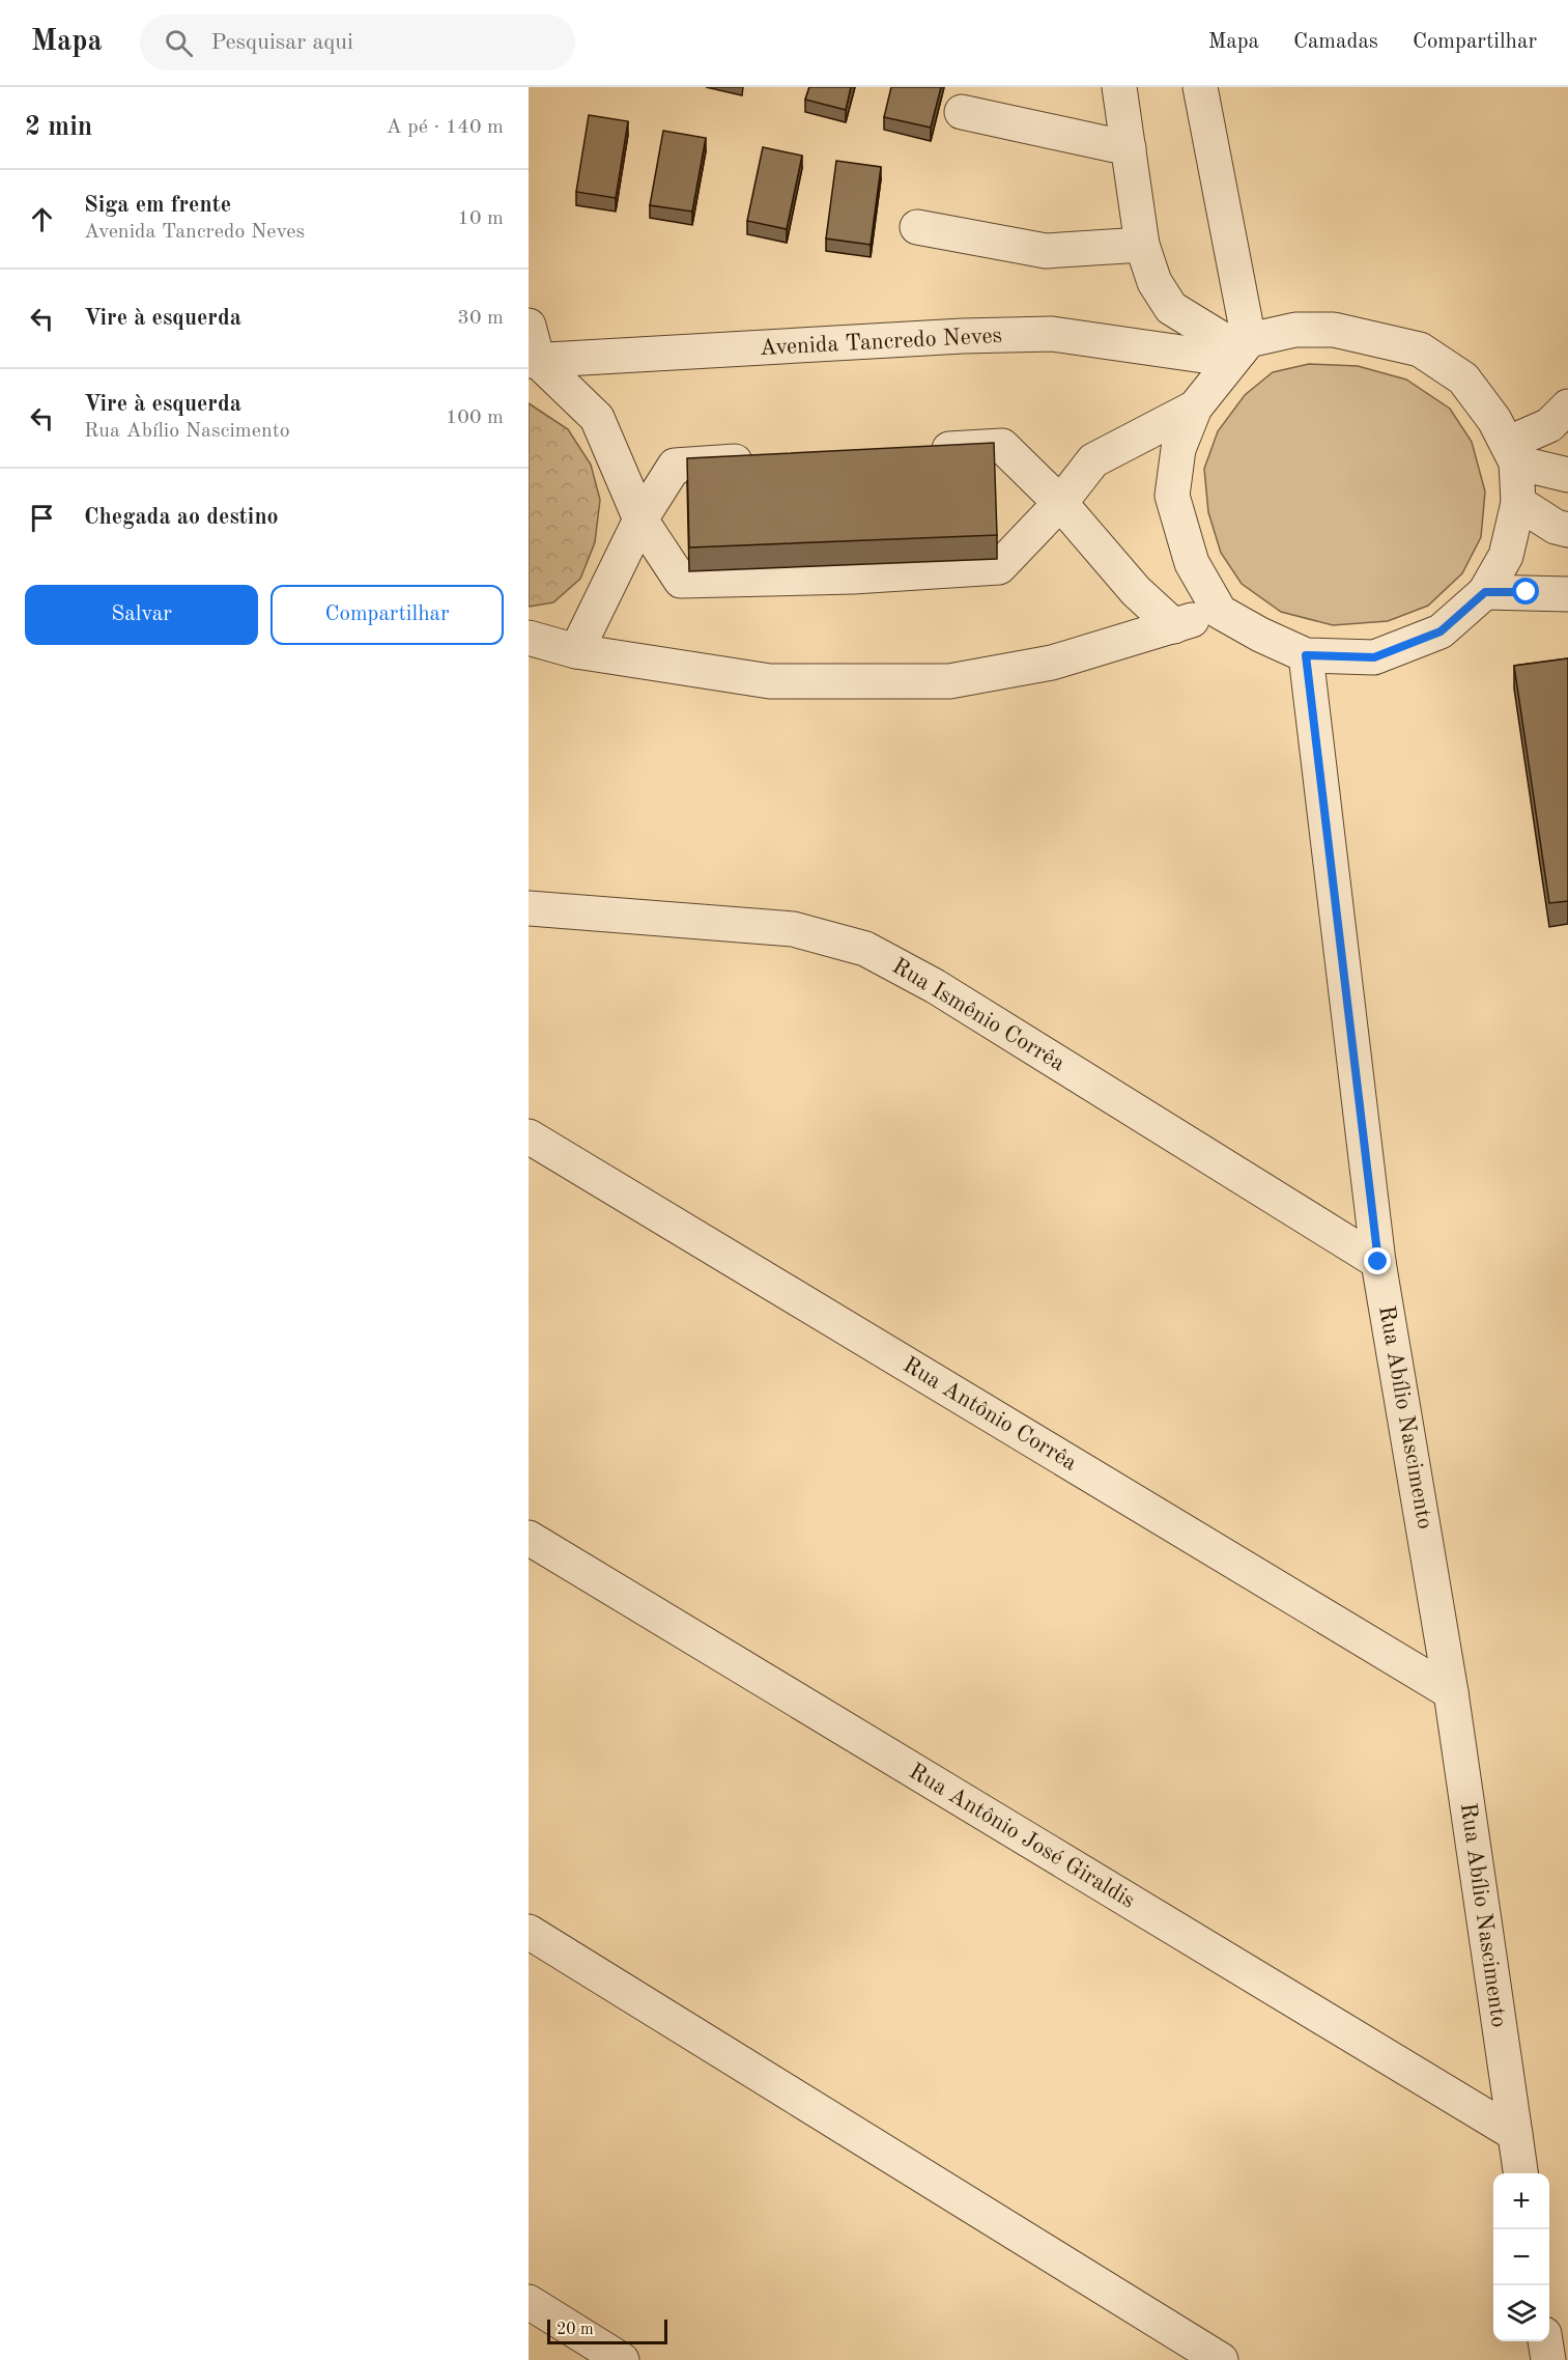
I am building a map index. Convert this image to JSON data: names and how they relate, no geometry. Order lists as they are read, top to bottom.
{
  "streets": {
    "street": [
      "Avenida Tancredo Neves",
      "Rua Ismênio Corrêa",
      "Rua Antônio Corrêa",
      "Rua Abílio Nascimento",
      "Rua Antônio José Giraldis"
    ]
  },
  "crossings": [
    ["Rua Ismênio Corrêa", "Rua Abílio Nascimento"],
    ["Rua Antônio Corrêa", "Rua Abílio Nascimento"],
    ["Rua Abílio Nascimento", "Rua Antônio José Giraldis"]
  ],
  "scale_bar": "20 m",
  "page": {
    "header": "Mapa",
    "search": "Pesquisar aqui",
    "nav": ["Mapa", "Camadas", "Compartilhar"],
    "heading": ["2 min", "A pé · 140 m"],
    "list": [
      ["Siga em frente", "Avenida Tancredo Neves", "10 m"],
      ["Vire à esquerda", "30 m"],
      ["Vire à esquerda", "Rua Abílio Nascimento", "100 m"],
      "Chegada ao destino"
    ],
    "buttons": ["Salvar", "Compartilhar"],
    "map_buttons": ["+", "−"],
    "scale": "20 m"
  }
}
